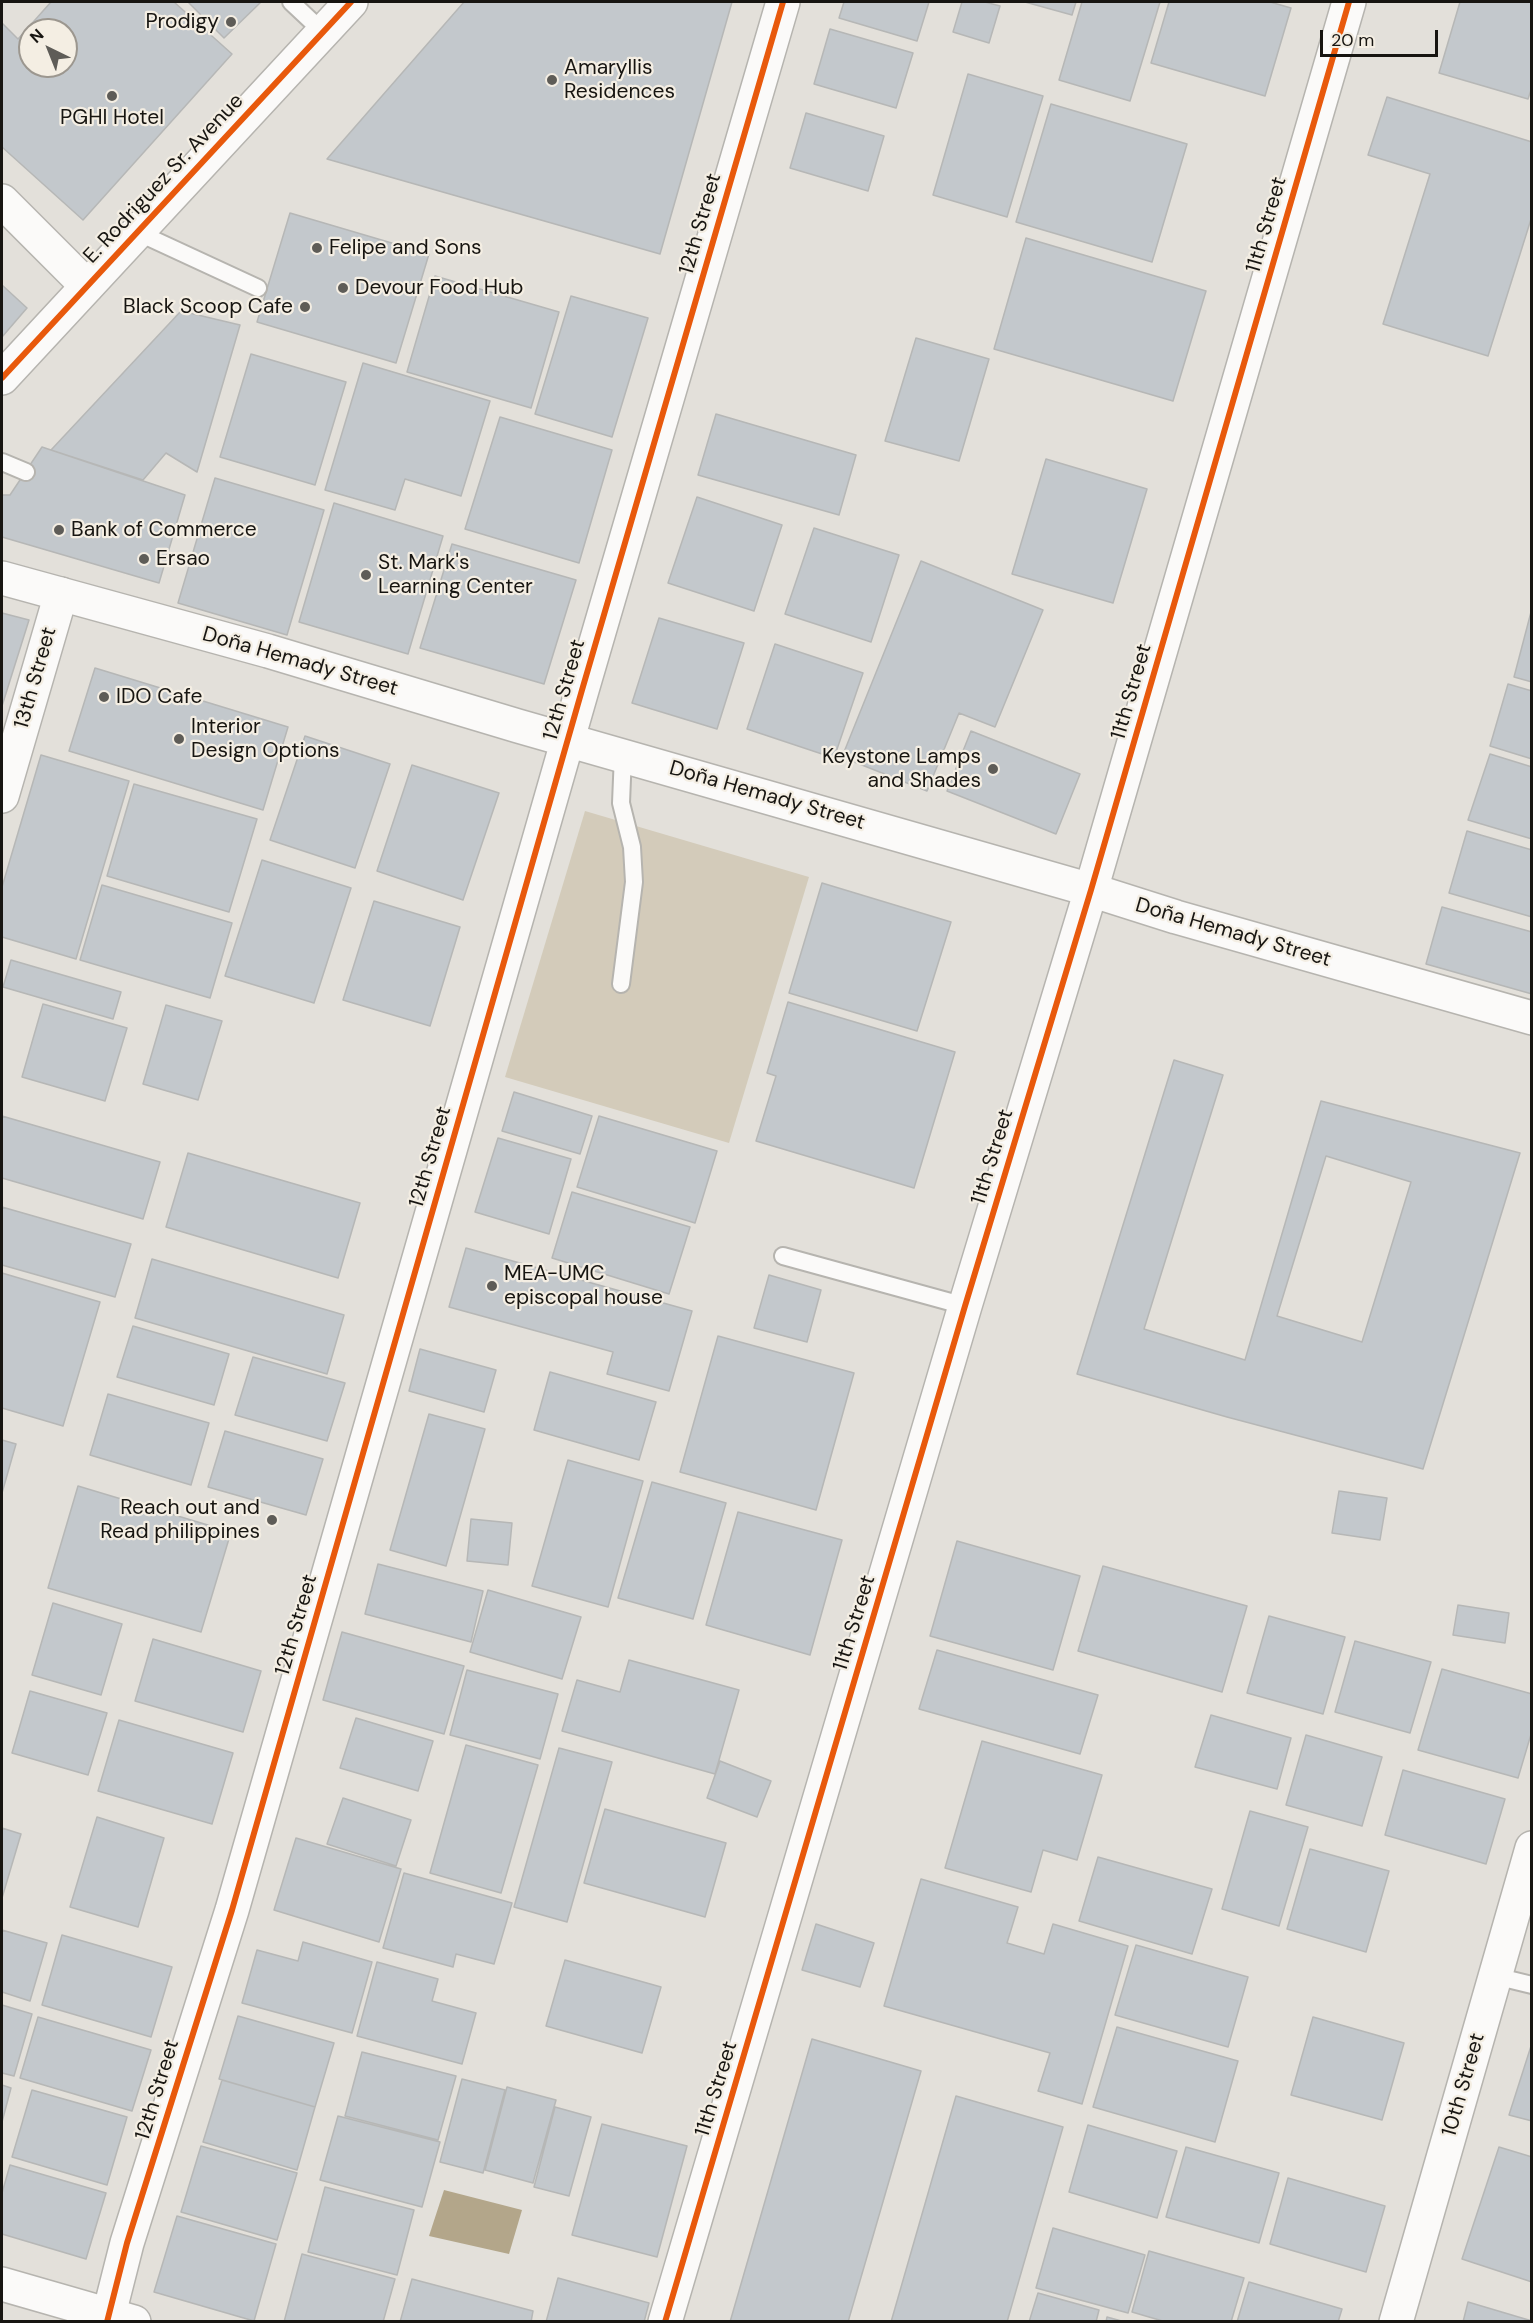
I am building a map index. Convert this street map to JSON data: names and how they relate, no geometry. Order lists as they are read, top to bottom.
{
  "streets": {
    "street": [
      "E. Rodriguez Sr. Avenue",
      "12th Street",
      "11th Street",
      "Doña Hemady Street",
      "13th Street",
      "10th Street"
    ]
  },
  "crossings": [
    ["12th Street", "Doña Hemady Street"],
    ["11th Street", "Doña Hemady Street"],
    ["Doña Hemady Street", "13th Street"]
  ],
  "places": [
    "Prodigy",
    "Amaryllis Residences",
    "PGHI Hotel",
    "Felipe and Sons",
    "Devour Food Hub",
    "Black Scoop Cafe",
    "Bank of Commerce",
    "Ersao",
    "St. Mark's Learning Center",
    "IDO Cafe",
    "Interior Design Options",
    "Keystone Lamps and Shades",
    "MEA-UMC episcopal house",
    "Reach out and Read philippines"
  ],
  "scale_bar": "20 m",
  "north": "top left"
}
